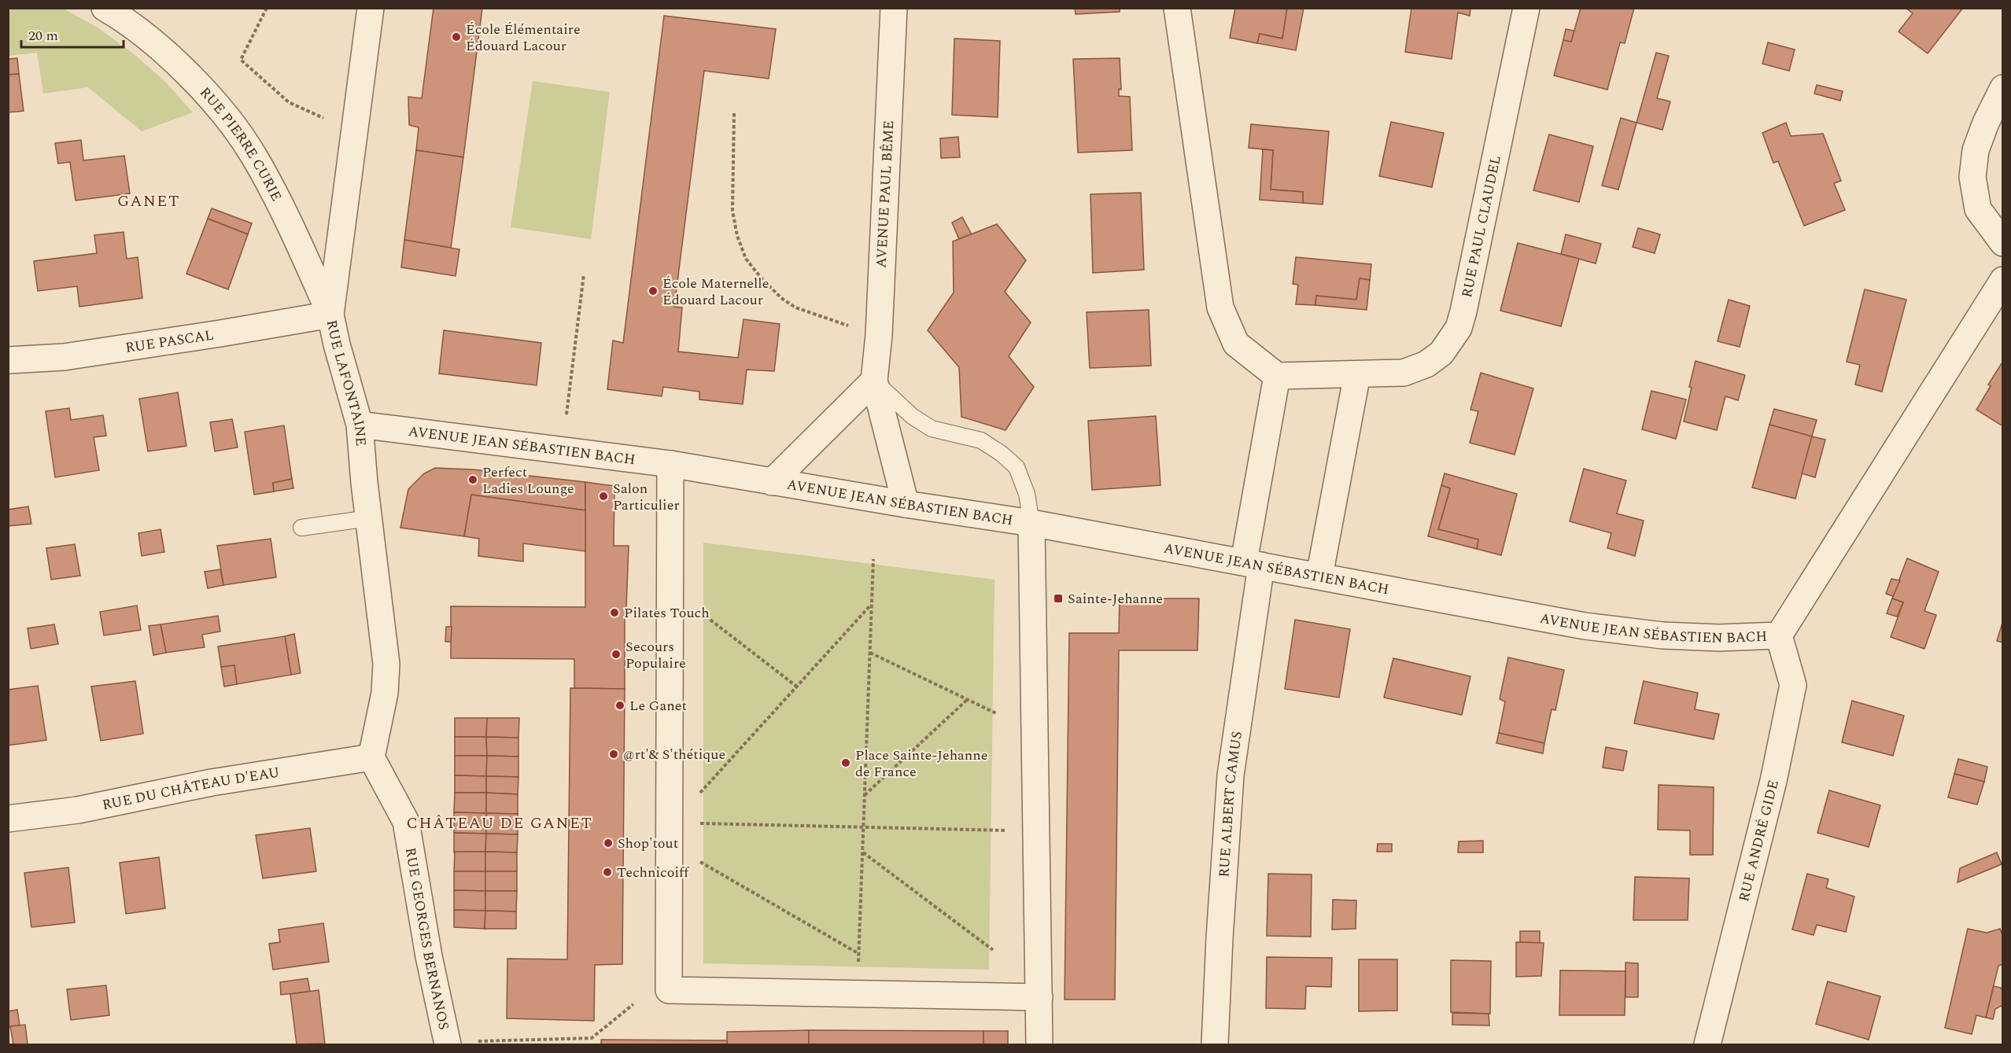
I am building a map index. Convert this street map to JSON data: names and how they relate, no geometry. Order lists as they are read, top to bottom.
{
  "streets": {
    "street": [
      "RUE PIERRE CURIE",
      "AVENUE PAUL BÊME",
      "RUE PAUL CLAUDEL",
      "RUE PASCAL",
      "RUE LAFONTAINE",
      "AVENUE JEAN SÉBASTIEN BACH",
      "RUE DU CHÂTEAU D'EAU",
      "RUE ALBERT CAMUS",
      "RUE ANDRÉ GIDE",
      "RUE GEORGES BERNANOS"
    ]
  },
  "crossings": [
    ["RUE PIERRE CURIE", "RUE PASCAL"],
    ["RUE PIERRE CURIE", "RUE LAFONTAINE"],
    ["AVENUE PAUL BÊME", "AVENUE JEAN SÉBASTIEN BACH"],
    ["RUE PASCAL", "RUE LAFONTAINE"],
    ["RUE LAFONTAINE", "AVENUE JEAN SÉBASTIEN BACH"],
    ["RUE LAFONTAINE", "RUE DU CHÂTEAU D'EAU"],
    ["RUE LAFONTAINE", "RUE GEORGES BERNANOS"],
    ["AVENUE JEAN SÉBASTIEN BACH", "RUE ALBERT CAMUS"],
    ["AVENUE JEAN SÉBASTIEN BACH", "RUE ANDRÉ GIDE"],
    ["RUE DU CHÂTEAU D'EAU", "RUE GEORGES BERNANOS"]
  ],
  "districts": ["GANET", "CHÂTEAU DE GANET"],
  "places": {
    "other": [
      "École Élémentaire Édouard Lacour",
      "École Maternelle Édouard Lacour",
      "Perfect Ladies Lounge",
      "Salon Particulier",
      "Pilates Touch",
      "Secours Populaire",
      "Le Ganet",
      "@rt'& S'thétique",
      "Place Sainte-Jehanne de France",
      "Shop'tout",
      "Technicoiff"
    ],
    "transit": ["Sainte-Jehanne"]
  },
  "scale_bar": "20 m"
}
